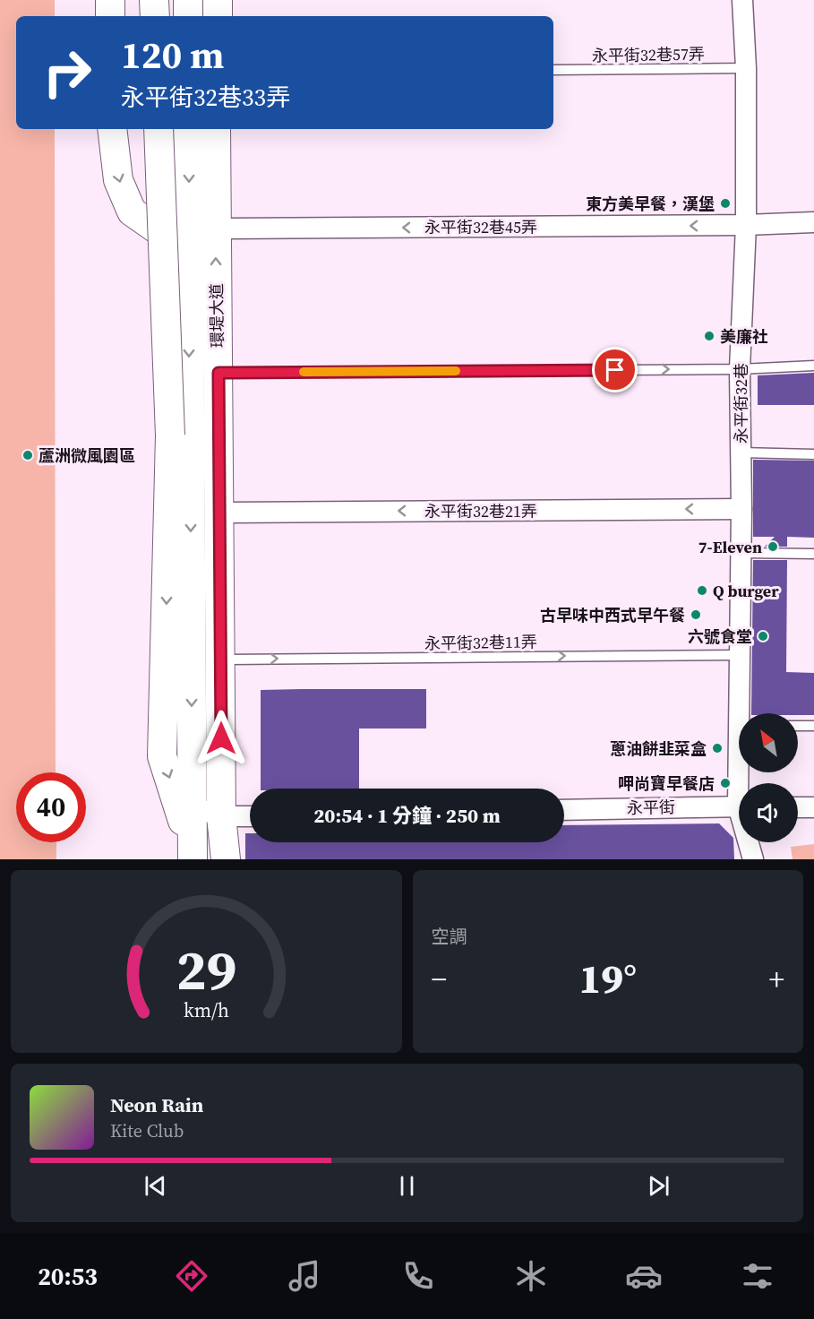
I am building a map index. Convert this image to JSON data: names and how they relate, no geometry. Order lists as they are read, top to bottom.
{
  "streets": {
    "street": [
      "永平街32巷45弄",
      "環堤大道",
      "永平街32巷",
      "永平街32巷21弄",
      "永平街"
    ],
    "lane": ["永平街32巷57弄", "永平街32巷11弄"]
  },
  "crossings": [
    ["永平街32巷57弄", "永平街32巷"],
    ["永平街32巷45弄", "環堤大道"],
    ["永平街32巷45弄", "永平街32巷"],
    ["環堤大道", "永平街32巷21弄"],
    ["環堤大道", "永平街32巷11弄"],
    ["永平街32巷", "永平街32巷21弄"],
    ["永平街32巷", "永平街32巷11弄"]
  ],
  "one_way": ["永平街32巷45弄", "永平街32巷21弄", "永平街32巷11弄"],
  "places": [
    "東方美早餐，漢堡",
    "美廉社",
    "蘆洲微風園區",
    "7-Eleven",
    "Q burger",
    "古早味中西式早午餐",
    "六號食堂",
    "蔥油餅韭菜盒",
    "呷尚寶早餐店"
  ],
  "north": "top left",
  "page": {
    "turn": ["120 m", "永平街32巷33弄"],
    "limit": "40",
    "trip": "20:54 · 1 分鐘 · 250 m",
    "tile": "空調",
    "heat": ["−", "19°", "+"],
    "song": ["Neon Rain", "Kite Club"],
    "tabs": "20:53",
    "gauge": ["29", "km/h"]
  }
}
